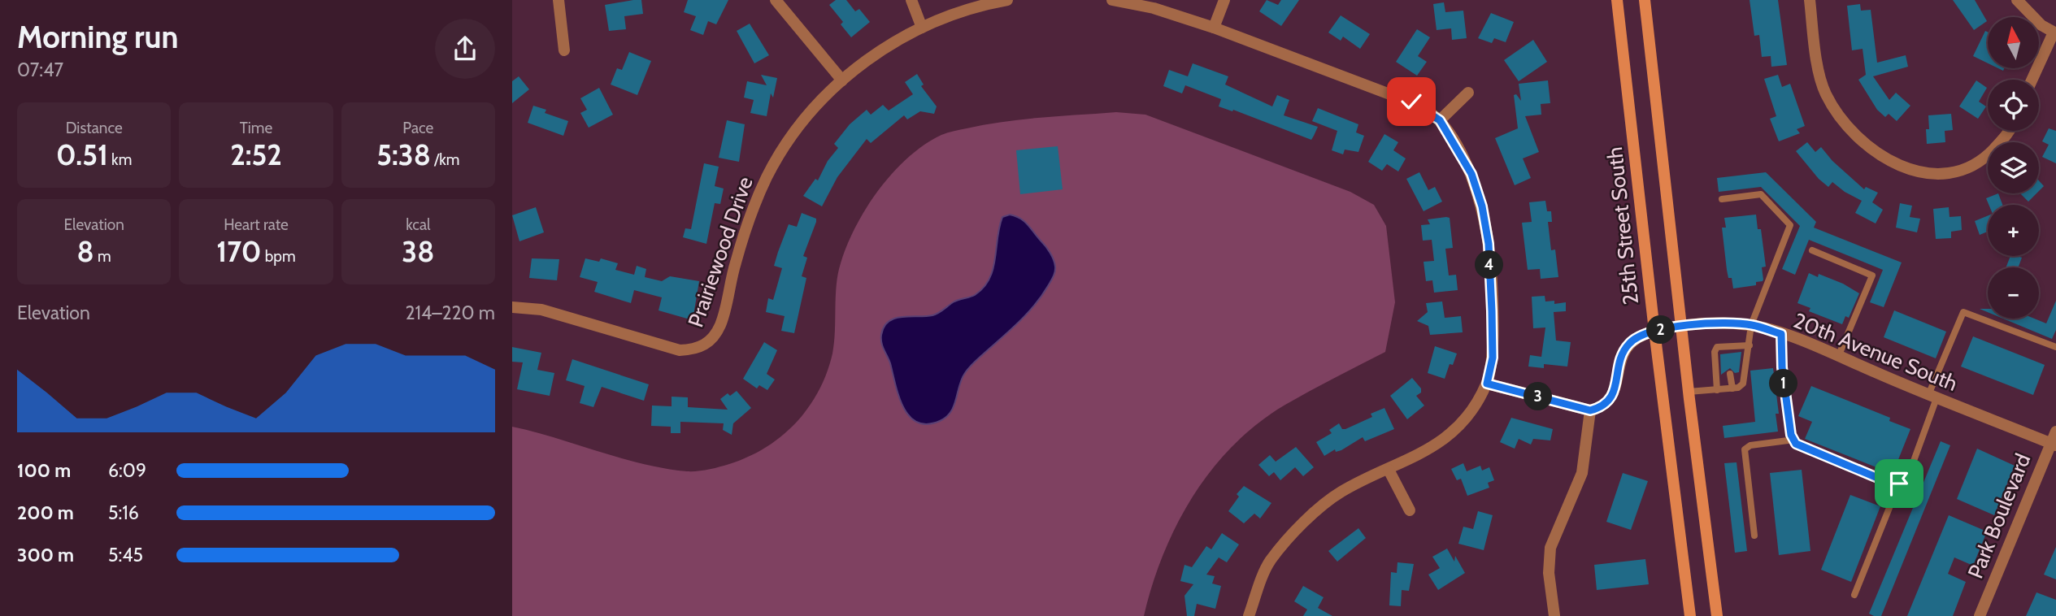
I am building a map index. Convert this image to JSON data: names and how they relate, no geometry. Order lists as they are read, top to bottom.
{
  "streets": {
    "main road": ["25th Street South"],
    "street": ["Prairiewood Drive", "20th Avenue South", "Park Boulevard"]
  },
  "crossings": [
    ["25th Street South", "20th Avenue South"],
    ["20th Avenue South", "Park Boulevard"]
  ],
  "north": "top",
  "page": {
    "heading": ["Morning run", "07:47"],
    "map_buttons": ["+", "−"],
    "stats": [
      ["Distance", "0.51 km"],
      ["Time", "2:52"],
      ["Pace", "5:38 /km"],
      ["Elevation", "8 m"],
      ["Heart rate", "170 bpm"],
      ["kcal", "38"]
    ],
    "pins": [
      "4",
      "2",
      "1",
      "3"
    ],
    "chart": ["Elevation", "214–220 m"],
    "list": [
      {
        "name": "100 m",
        "note": "6:09"
      },
      {
        "name": "200 m",
        "note": "5:16"
      },
      {
        "name": "300 m",
        "note": "5:45"
      }
    ]
  }
}
